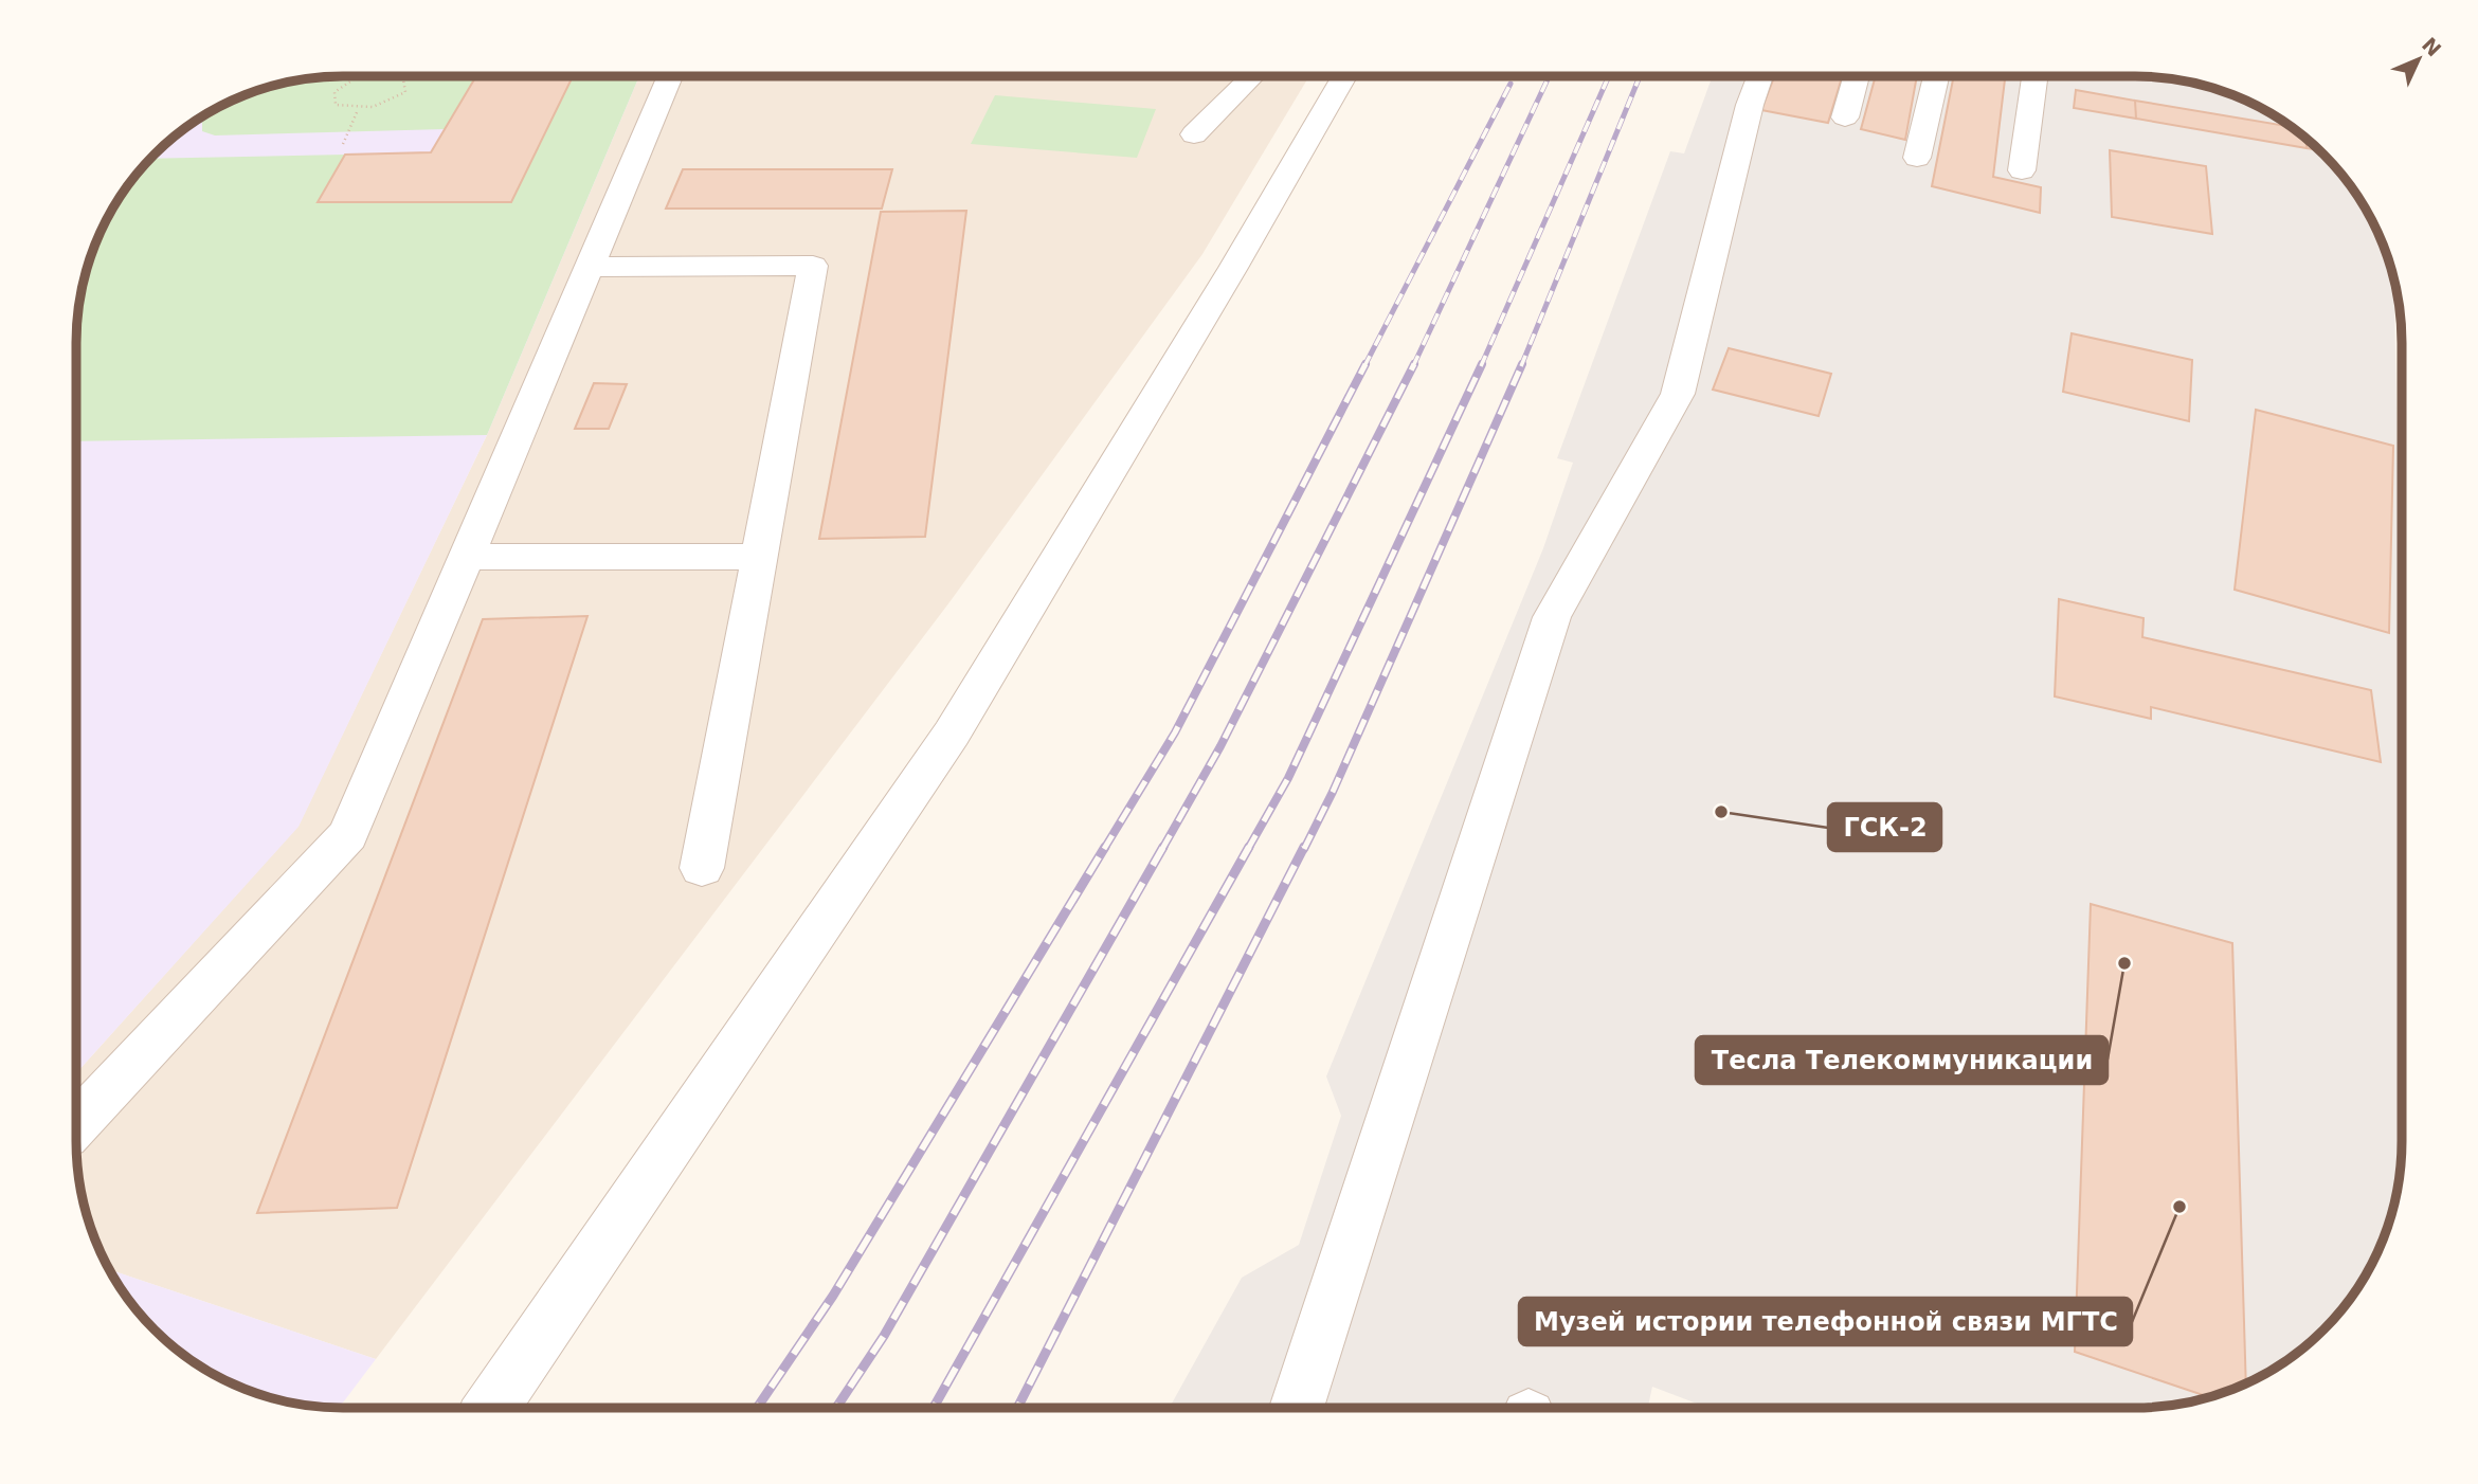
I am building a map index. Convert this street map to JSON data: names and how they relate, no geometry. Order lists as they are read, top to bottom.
{
  "places": ["ГСК-2", "Тесла Телекоммуникации", "Музей истории телефонной связи МГТС"],
  "north": "top right"
}
